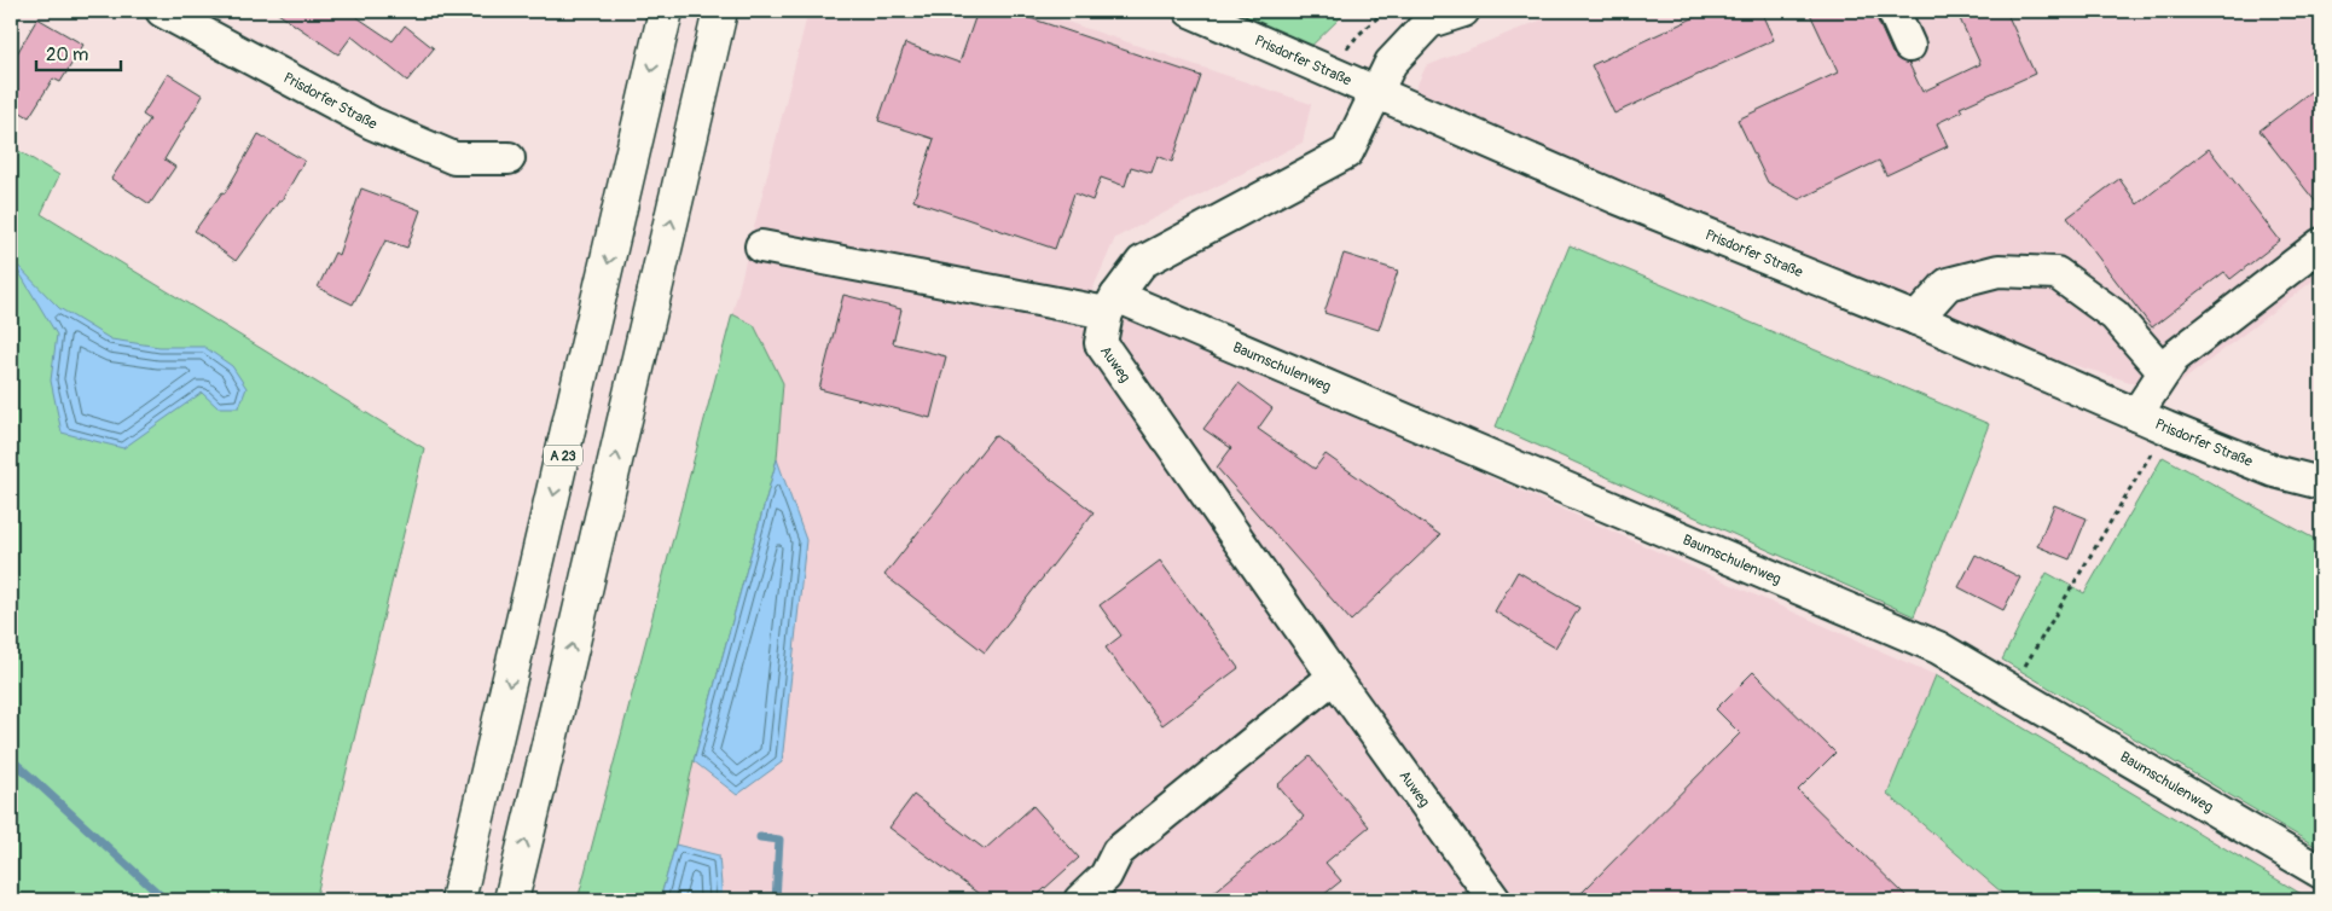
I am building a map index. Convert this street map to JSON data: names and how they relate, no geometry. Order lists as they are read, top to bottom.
{
  "streets": {
    "highway": ["A 23"],
    "street": ["Prisdorfer Straße", "Auweg", "Baumschulenweg"]
  },
  "crossings": [
    ["Prisdorfer Straße", "Auweg"],
    ["Auweg", "Baumschulenweg"]
  ],
  "scale_bar": "20 m"
}
